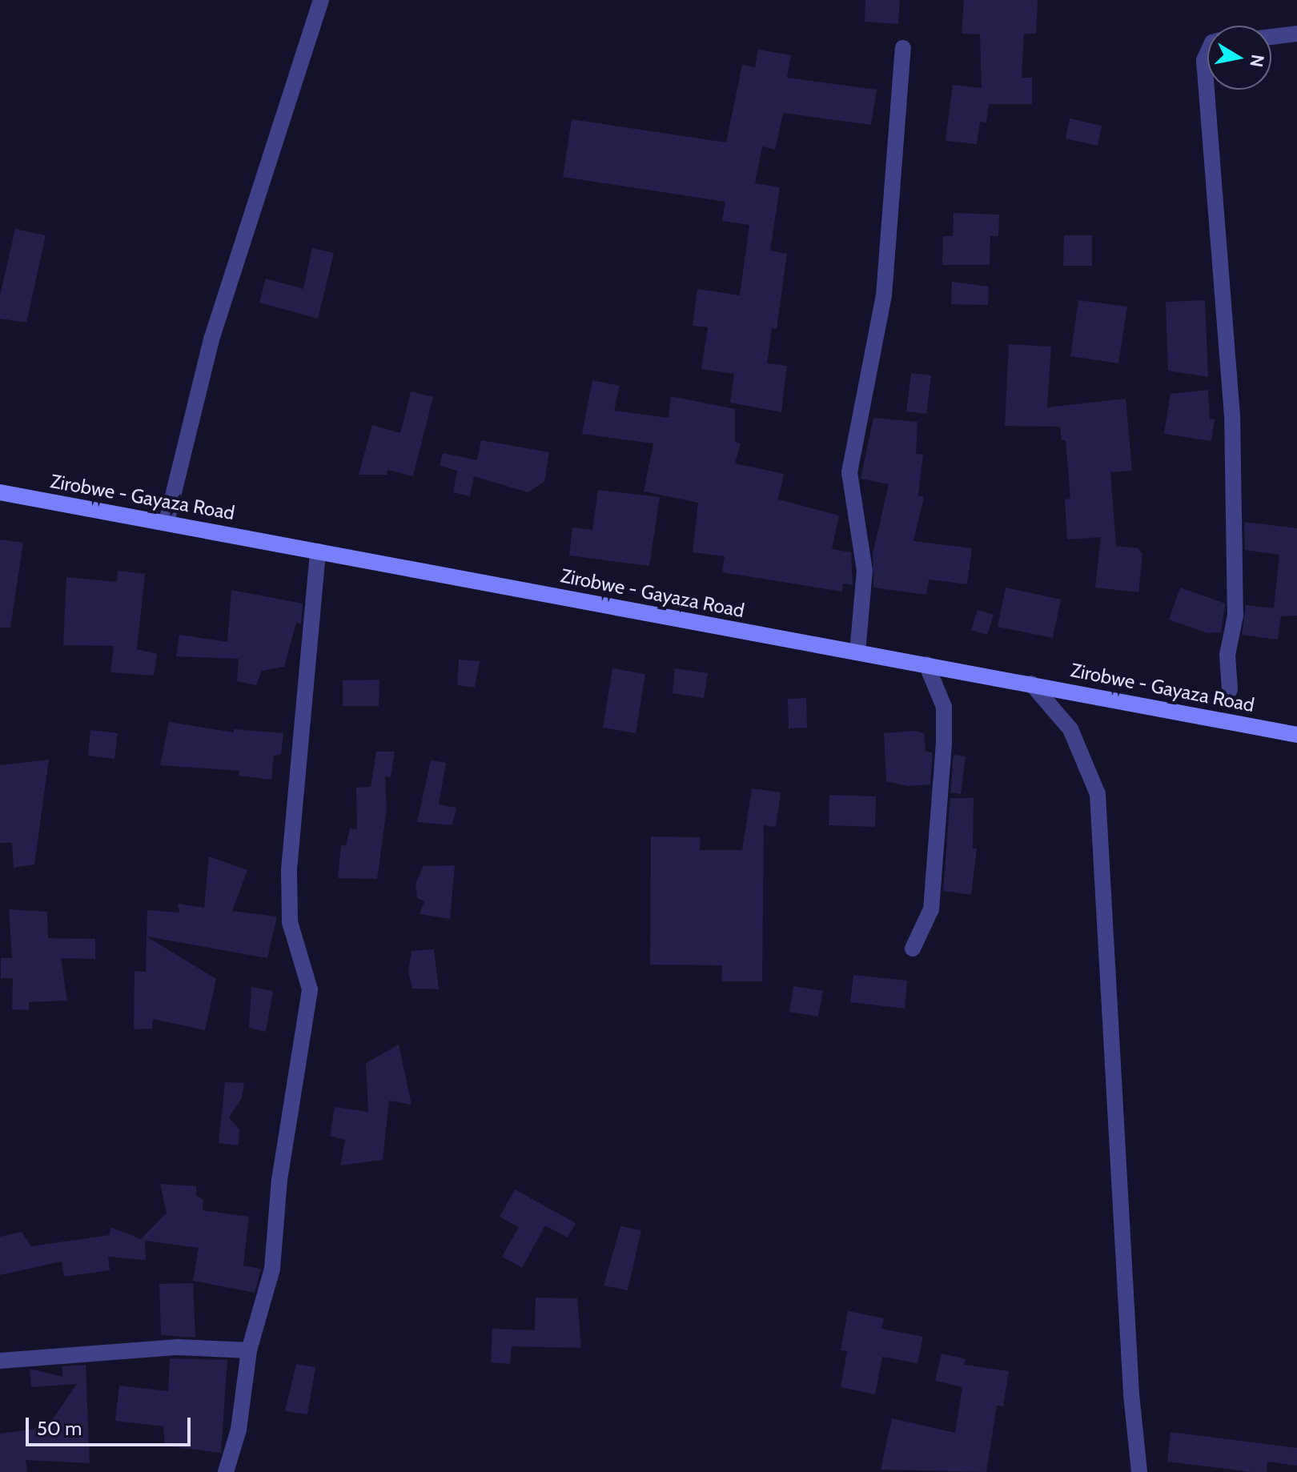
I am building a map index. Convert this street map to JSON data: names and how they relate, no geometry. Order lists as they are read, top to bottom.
{
  "streets": {
    "street": ["Zirobwe - Gayaza Road"]
  },
  "scale_bar": "50 m",
  "north": "right"
}
